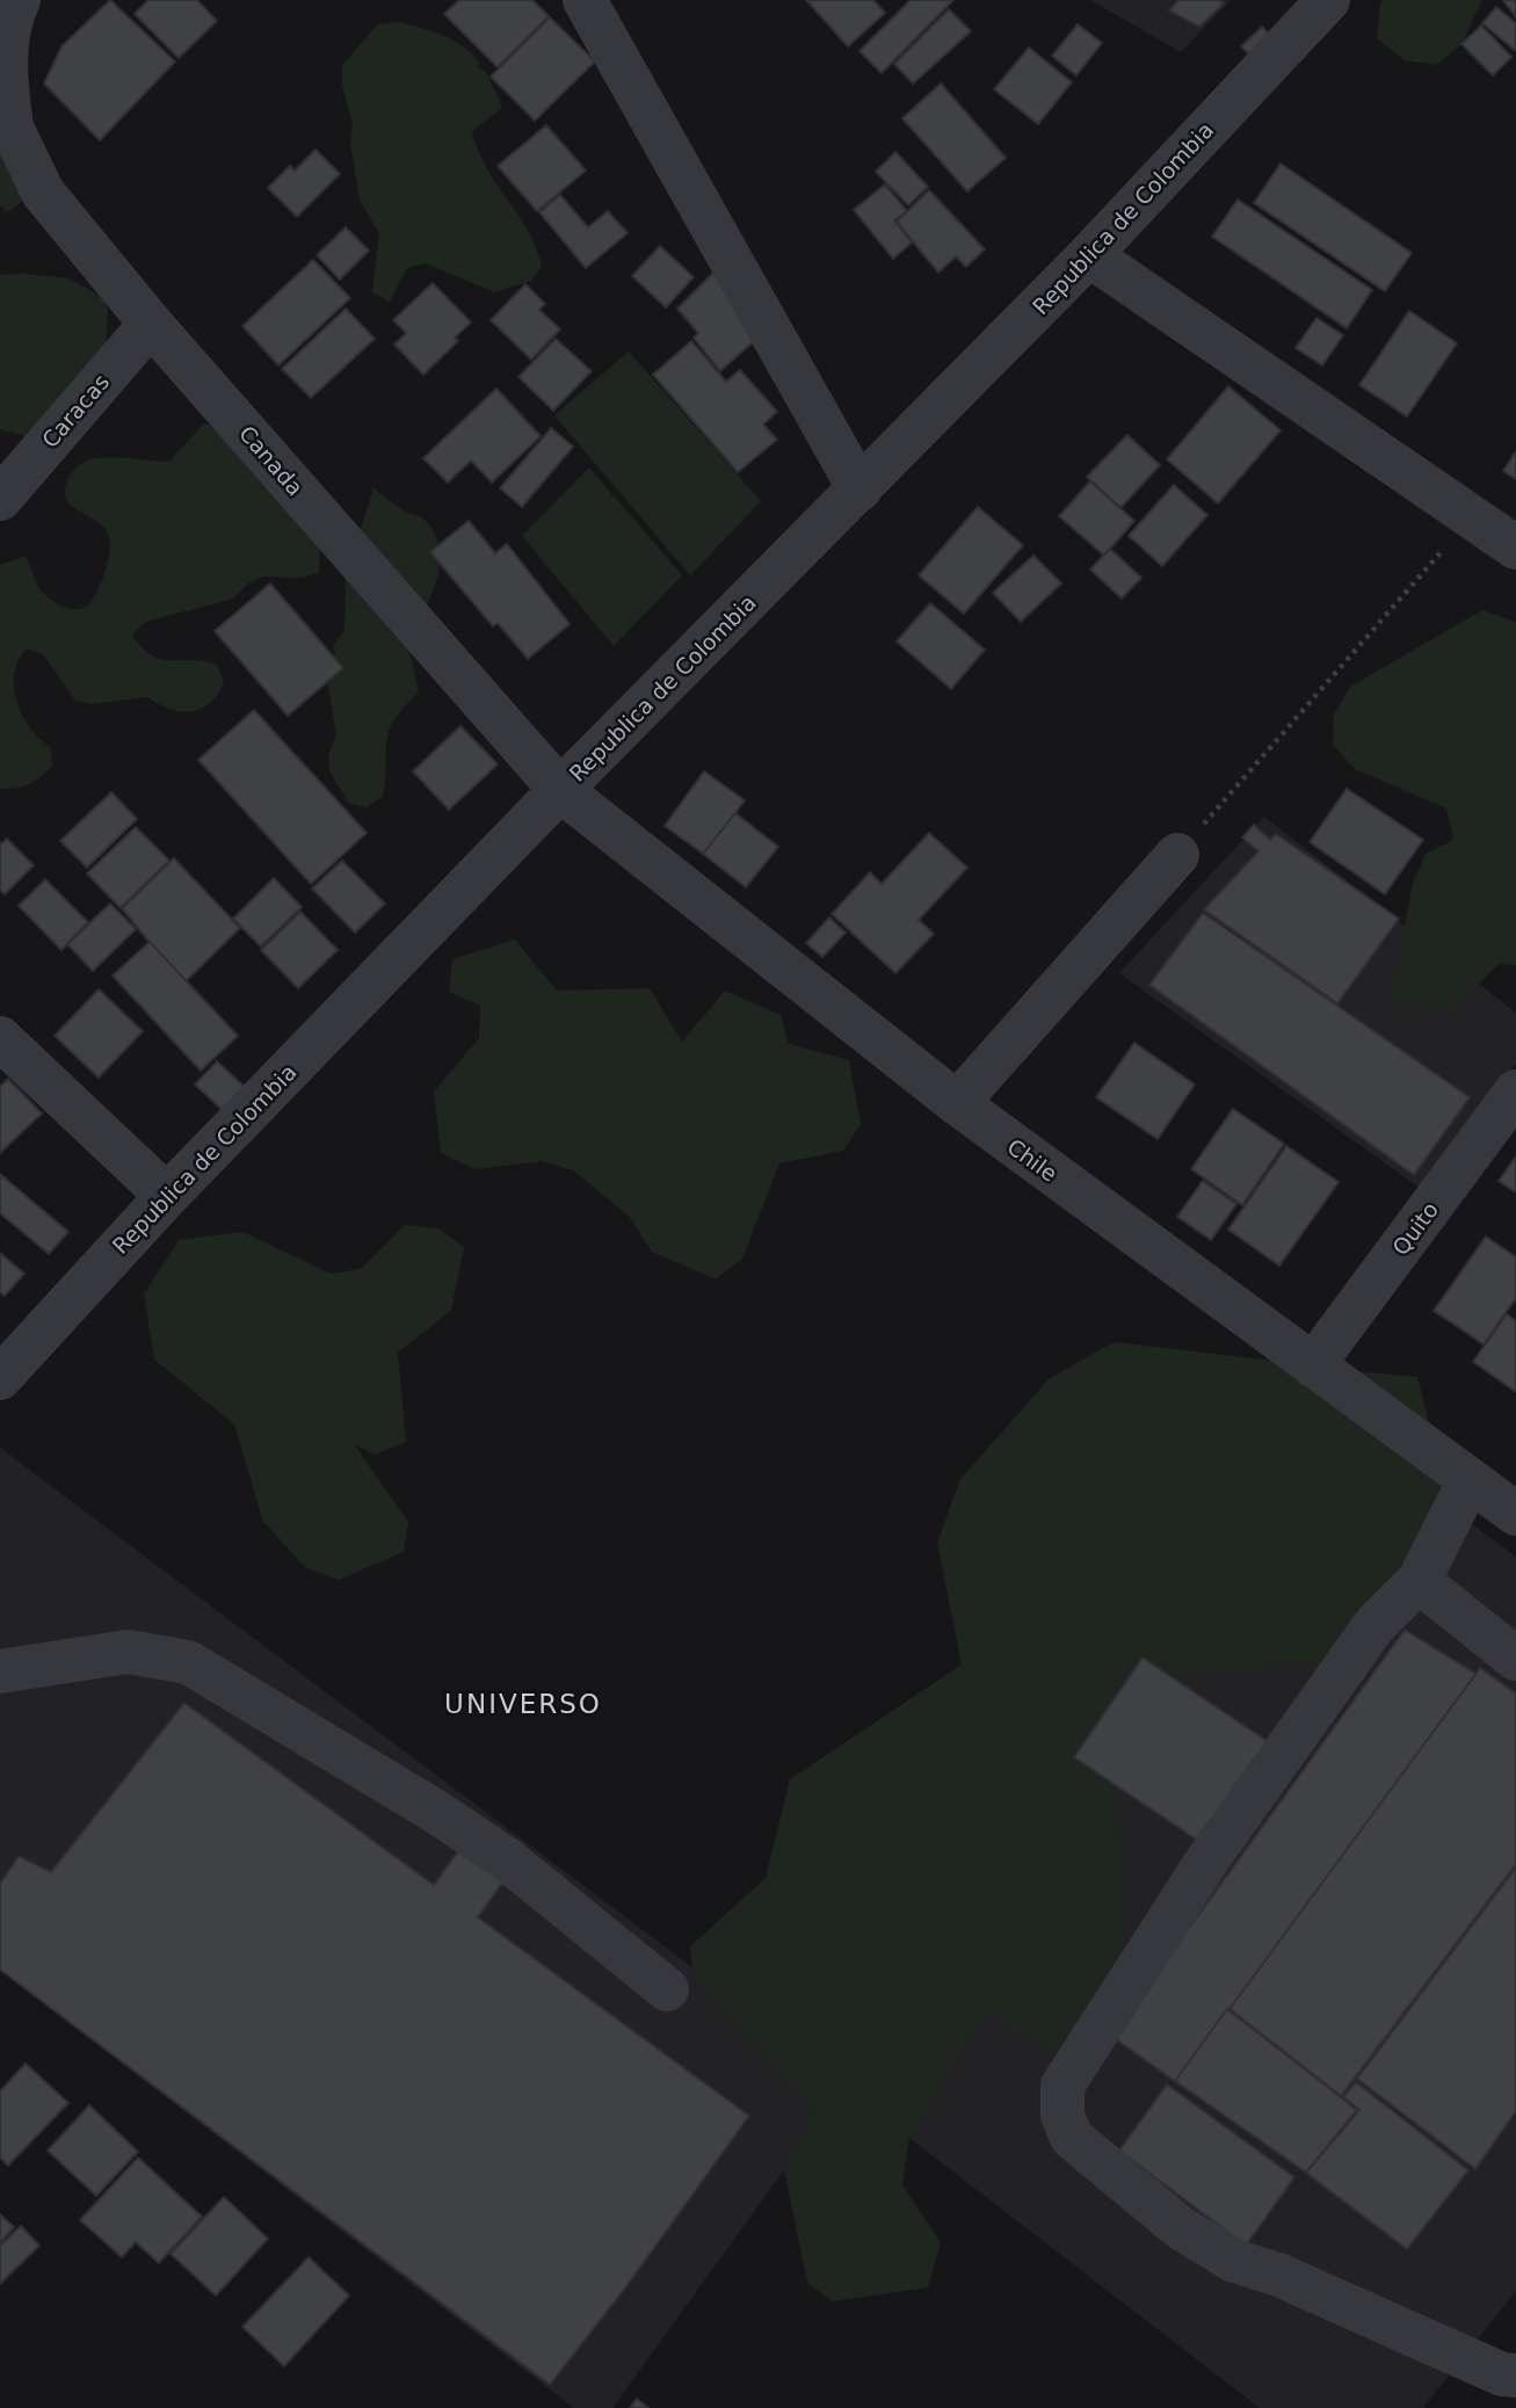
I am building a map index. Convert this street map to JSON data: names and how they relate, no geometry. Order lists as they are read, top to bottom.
{
  "streets": {
    "street": [
      "Republica de Colombia",
      "Caracas",
      "Canada",
      "Chile",
      "Quito"
    ]
  },
  "crossings": [
    ["Republica de Colombia", "Canada"],
    ["Republica de Colombia", "Chile"],
    ["Caracas", "Canada"],
    ["Canada", "Chile"],
    ["Chile", "Quito"]
  ],
  "districts": ["UNIVERSO"]
}
